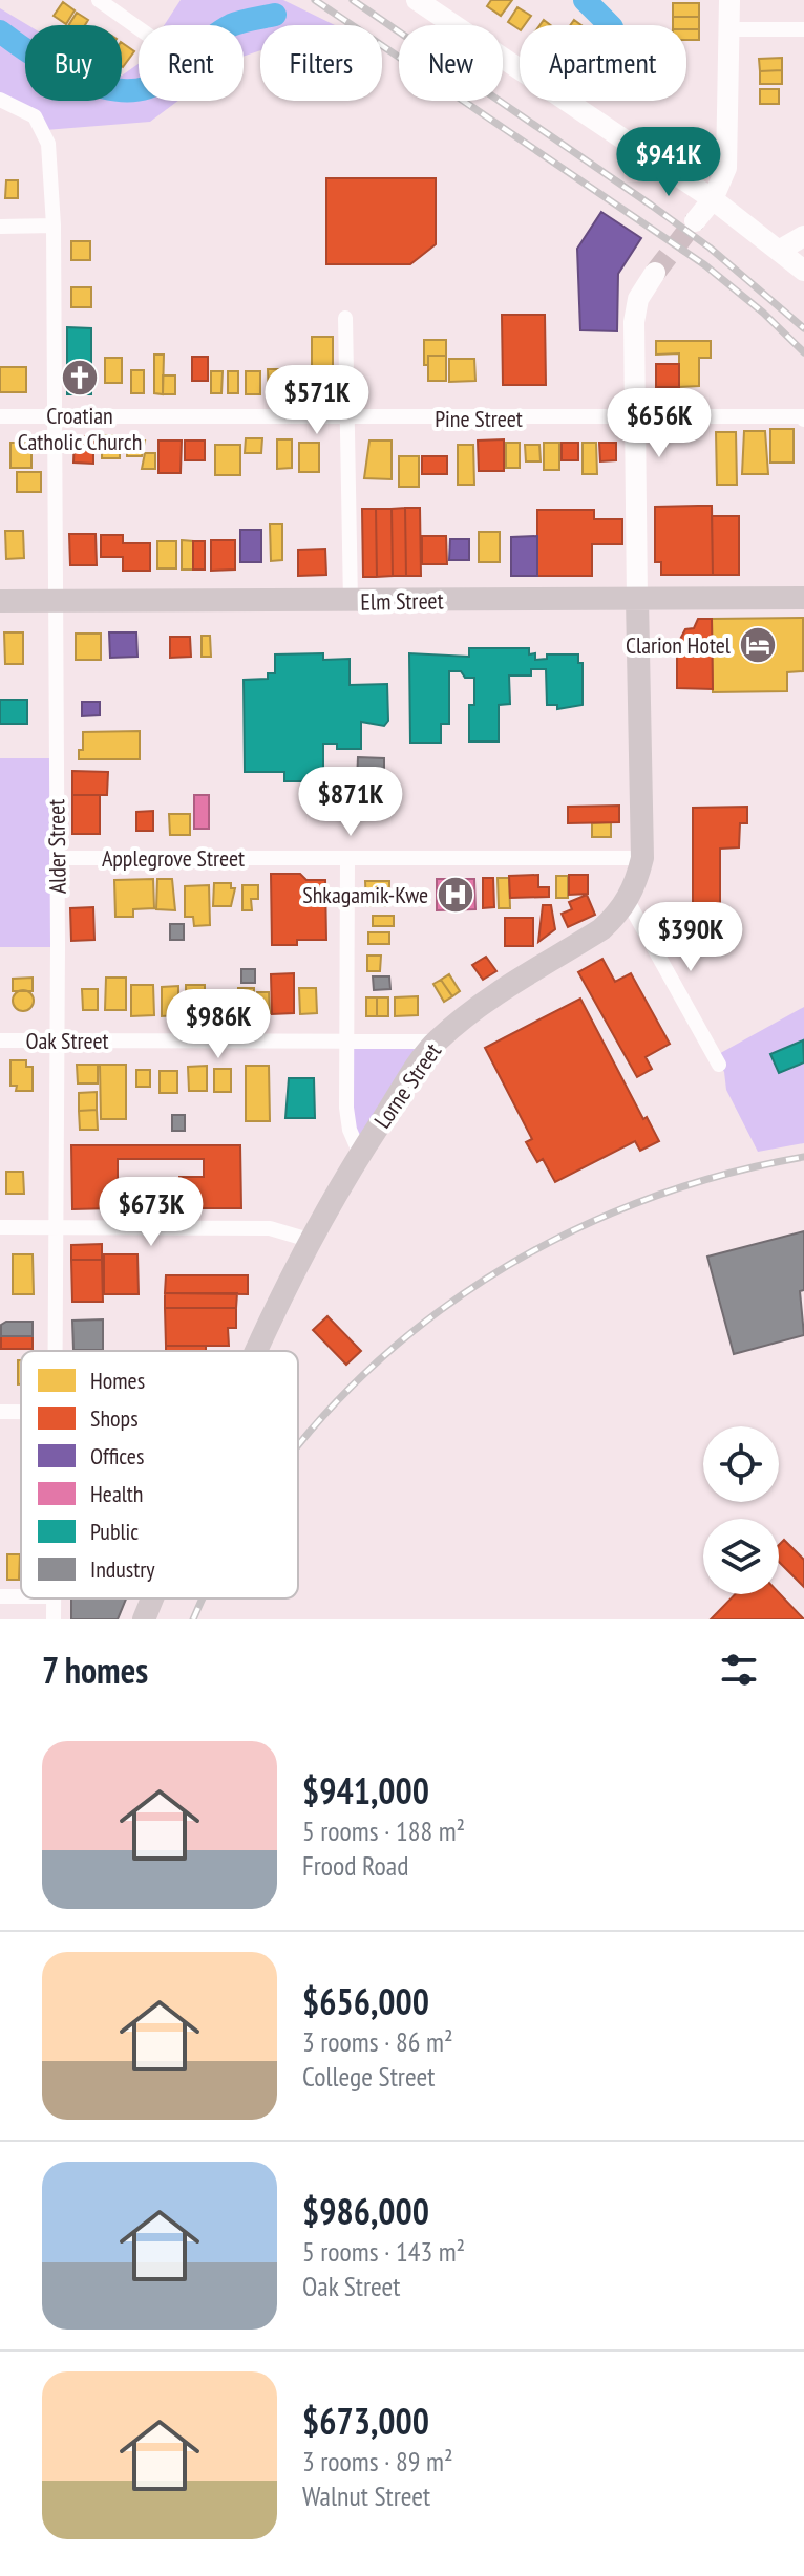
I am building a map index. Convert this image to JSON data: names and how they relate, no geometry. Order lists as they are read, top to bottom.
{
  "streets": {
    "main road": ["Elm Street", "Lorne Street"],
    "street": [
      "Pine Street",
      "Alder Street",
      "Applegrove Street",
      "Oak Street"
    ]
  },
  "crossings": [
    ["Pine Street", "Alder Street"],
    ["Elm Street", "Alder Street"],
    ["Elm Street", "Lorne Street"],
    ["Alder Street", "Applegrove Street"],
    ["Alder Street", "Oak Street"],
    ["Applegrove Street", "Lorne Street"],
    ["Oak Street", "Lorne Street"]
  ],
  "places": {
    "church": ["Croatian Catholic Church"],
    "hotel": ["Clarion Hotel"],
    "hospital": ["Shkagamik-Kwe"]
  },
  "legend": [
    "Homes",
    "Shops",
    "Offices",
    "Health",
    "Public",
    "Industry"
  ],
  "page": {
    "chip": [
      "Buy",
      "Rent",
      "Filters",
      "New",
      "Apartment"
    ],
    "price": [
      "$941K",
      "$571K",
      "$656K",
      "$871K",
      "$390K",
      "$986K",
      "$673K"
    ],
    "heading": "7 homes",
    "list": [
      {
        "name": "$941,000",
        "note": "5 rooms · 188 m² · Frood Road"
      },
      {
        "name": "$656,000",
        "note": "3 rooms · 86 m² · College Street"
      },
      {
        "name": "$986,000",
        "note": "5 rooms · 143 m² · Oak Street"
      },
      {
        "name": "$673,000",
        "note": "3 rooms · 89 m² · Walnut Street"
      }
    ]
  }
}
